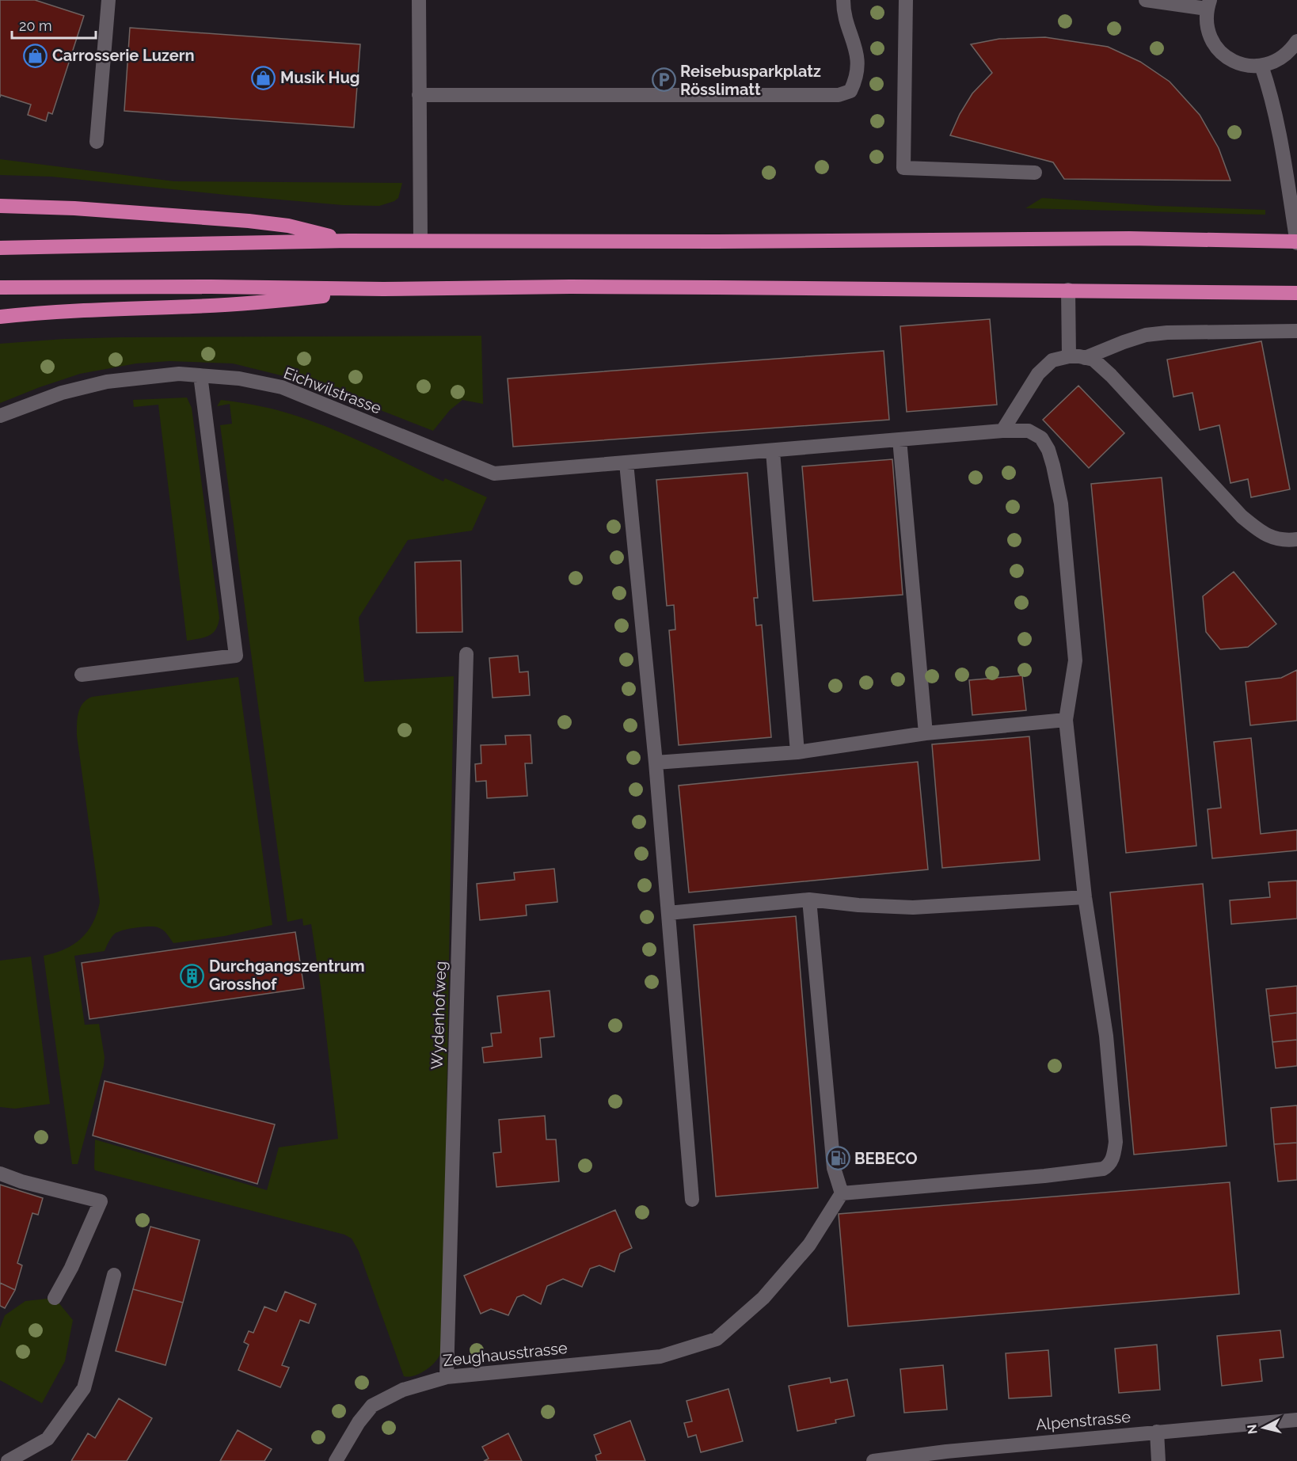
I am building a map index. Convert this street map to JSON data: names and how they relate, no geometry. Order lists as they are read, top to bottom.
{
  "streets": {
    "street": [
      "Eichwilstrasse",
      "Wydenhofweg",
      "Zeughausstrasse",
      "Alpenstrasse"
    ]
  },
  "crossings": [
    ["Eichwilstrasse", "Zeughausstrasse"],
    ["Wydenhofweg", "Zeughausstrasse"]
  ],
  "places": {
    "shop": ["Carrosserie Luzern", "Musik Hug"],
    "parking": ["Reisebusparkplatz Rösslimatt"],
    "building": ["Durchgangszentrum Grosshof"],
    "fuel station": ["BEBECO"]
  },
  "scale_bar": "20 m",
  "north": "left"
}
